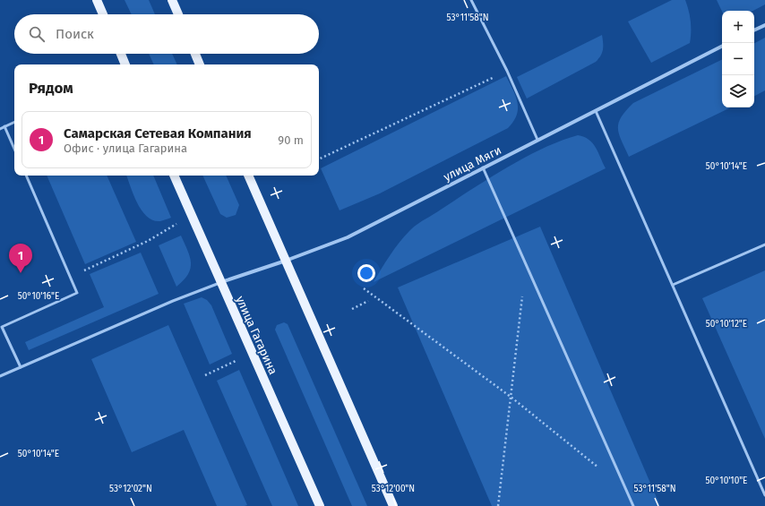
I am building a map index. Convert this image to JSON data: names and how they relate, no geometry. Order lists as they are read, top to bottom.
{
  "streets": {
    "main road": ["улица Гагарина"],
    "street": ["улица Мяги"]
  },
  "crossings": [
    ["улица Мяги", "улица Гагарина"]
  ],
  "page": {
    "map_buttons": ["+", "−"],
    "search": "Поиск",
    "heading": "Рядом",
    "list": [
      {
        "mark": "1",
        "name": "Самарская Сетевая Компания",
        "note": "Офис · улица Гагарина",
        "value": "90 m"
      }
    ],
    "pins": "1"
  },
  "coordinates": [
    "53°11'58\"N",
    "50°10'14\"E",
    "50°10'16\"E",
    "50°10'12\"E",
    "50°10'10\"E",
    "53°12'02\"N",
    "53°12'00\"N"
  ]
}
